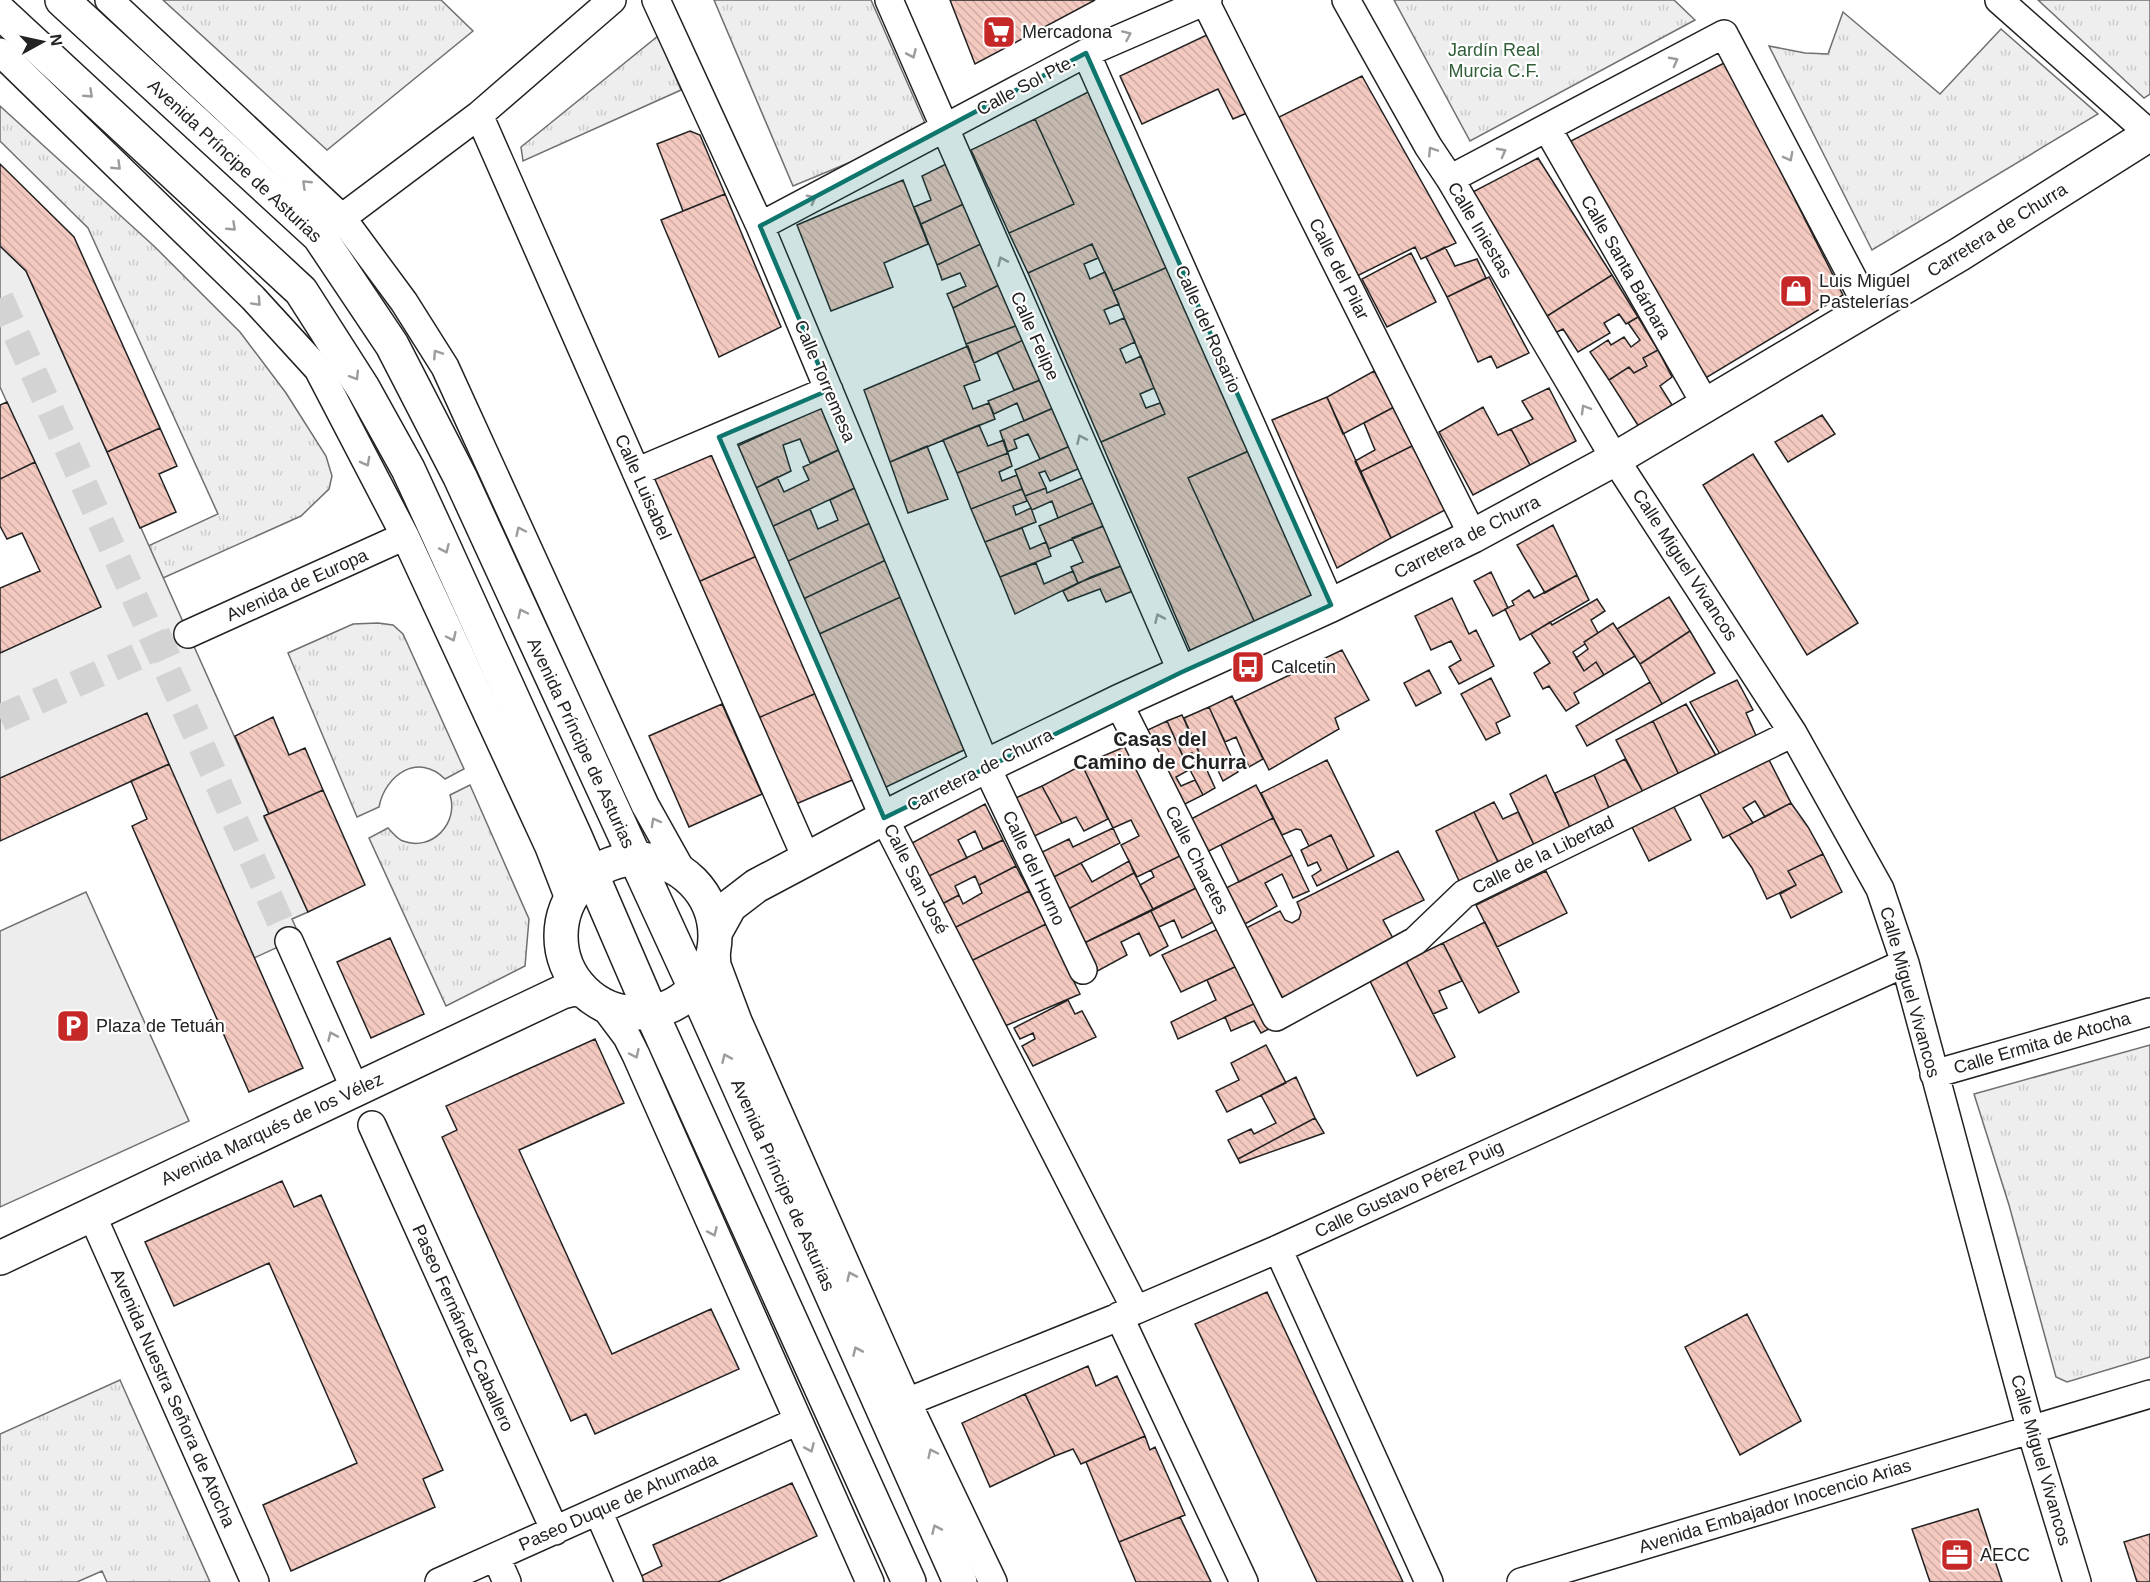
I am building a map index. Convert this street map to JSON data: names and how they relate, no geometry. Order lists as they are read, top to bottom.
{
  "streets": {
    "main road": ["Avenida Príncipe de Asturias", "Carretera de Churra", "Avenida Marqués de los Vélez"],
    "street": [
      "Calle Sol Pte.",
      "Calle Iniestas",
      "Calle Santa Bárbara",
      "Calle del Pilar",
      "Calle del Rosario",
      "Calle Felipe",
      "Calle Torremesa",
      "Calle Luisabel",
      "Calle Miguel Vivancos",
      "Avenida de Europa",
      "Calle de la Libertad",
      "Calle Charetes",
      "Calle del Horno",
      "Calle San José",
      "Calle Ermita de Atocha",
      "Calle Gustavo Pérez Puig",
      "Paseo Fernández Caballero",
      "Avenida Nuestra Señora de Atocha",
      "Paseo Duque de Ahumada",
      "Avenida Embajador Inocencio Arias"
    ]
  },
  "crossings": [
    ["Calle Sol Pte.", "Calle del Pilar"],
    ["Calle Sol Pte.", "Calle del Rosario"],
    ["Calle Sol Pte.", "Calle Felipe"],
    ["Calle Sol Pte.", "Calle Torremesa"],
    ["Avenida Príncipe de Asturias", "Carretera de Churra"],
    ["Calle Iniestas", "Carretera de Churra"],
    ["Calle Iniestas", "Calle Miguel Vivancos"],
    ["Carretera de Churra", "Calle Santa Bárbara"],
    ["Carretera de Churra", "Calle del Pilar"],
    ["Carretera de Churra", "Calle del Rosario"],
    ["Carretera de Churra", "Calle Felipe"],
    ["Carretera de Churra", "Calle Torremesa"],
    ["Carretera de Churra", "Calle Luisabel"],
    ["Carretera de Churra", "Calle Miguel Vivancos"],
    ["Carretera de Churra", "Calle Charetes"],
    ["Carretera de Churra", "Calle del Horno"],
    ["Carretera de Churra", "Calle San José"],
    ["Calle Torremesa", "Calle del Horno"],
    ["Calle Miguel Vivancos", "Calle de la Libertad"],
    ["Calle Miguel Vivancos", "Calle Ermita de Atocha"],
    ["Calle Miguel Vivancos", "Calle Gustavo Pérez Puig"],
    ["Calle Miguel Vivancos", "Avenida Embajador Inocencio Arias"],
    ["Calle de la Libertad", "Calle Charetes"],
    ["Calle San José", "Calle Gustavo Pérez Puig"],
    ["Avenida Marqués de los Vélez", "Avenida Nuestra Señora de Atocha"],
    ["Paseo Fernández Caballero", "Paseo Duque de Ahumada"]
  ],
  "one_way": ["Calle Sol Pte.", "Calle Iniestas"],
  "districts": ["Casas del Camino de Churra"],
  "parks": ["Jardín Real Murcia C.F."],
  "places": {
    "supermarket": ["Mercadona"],
    "shop": ["Luis Miguel Pastelerías"],
    "bus stop": ["Calcetin"],
    "parking": ["Plaza de Tetuán"],
    "office": ["AECC"]
  },
  "north": "right"
}
